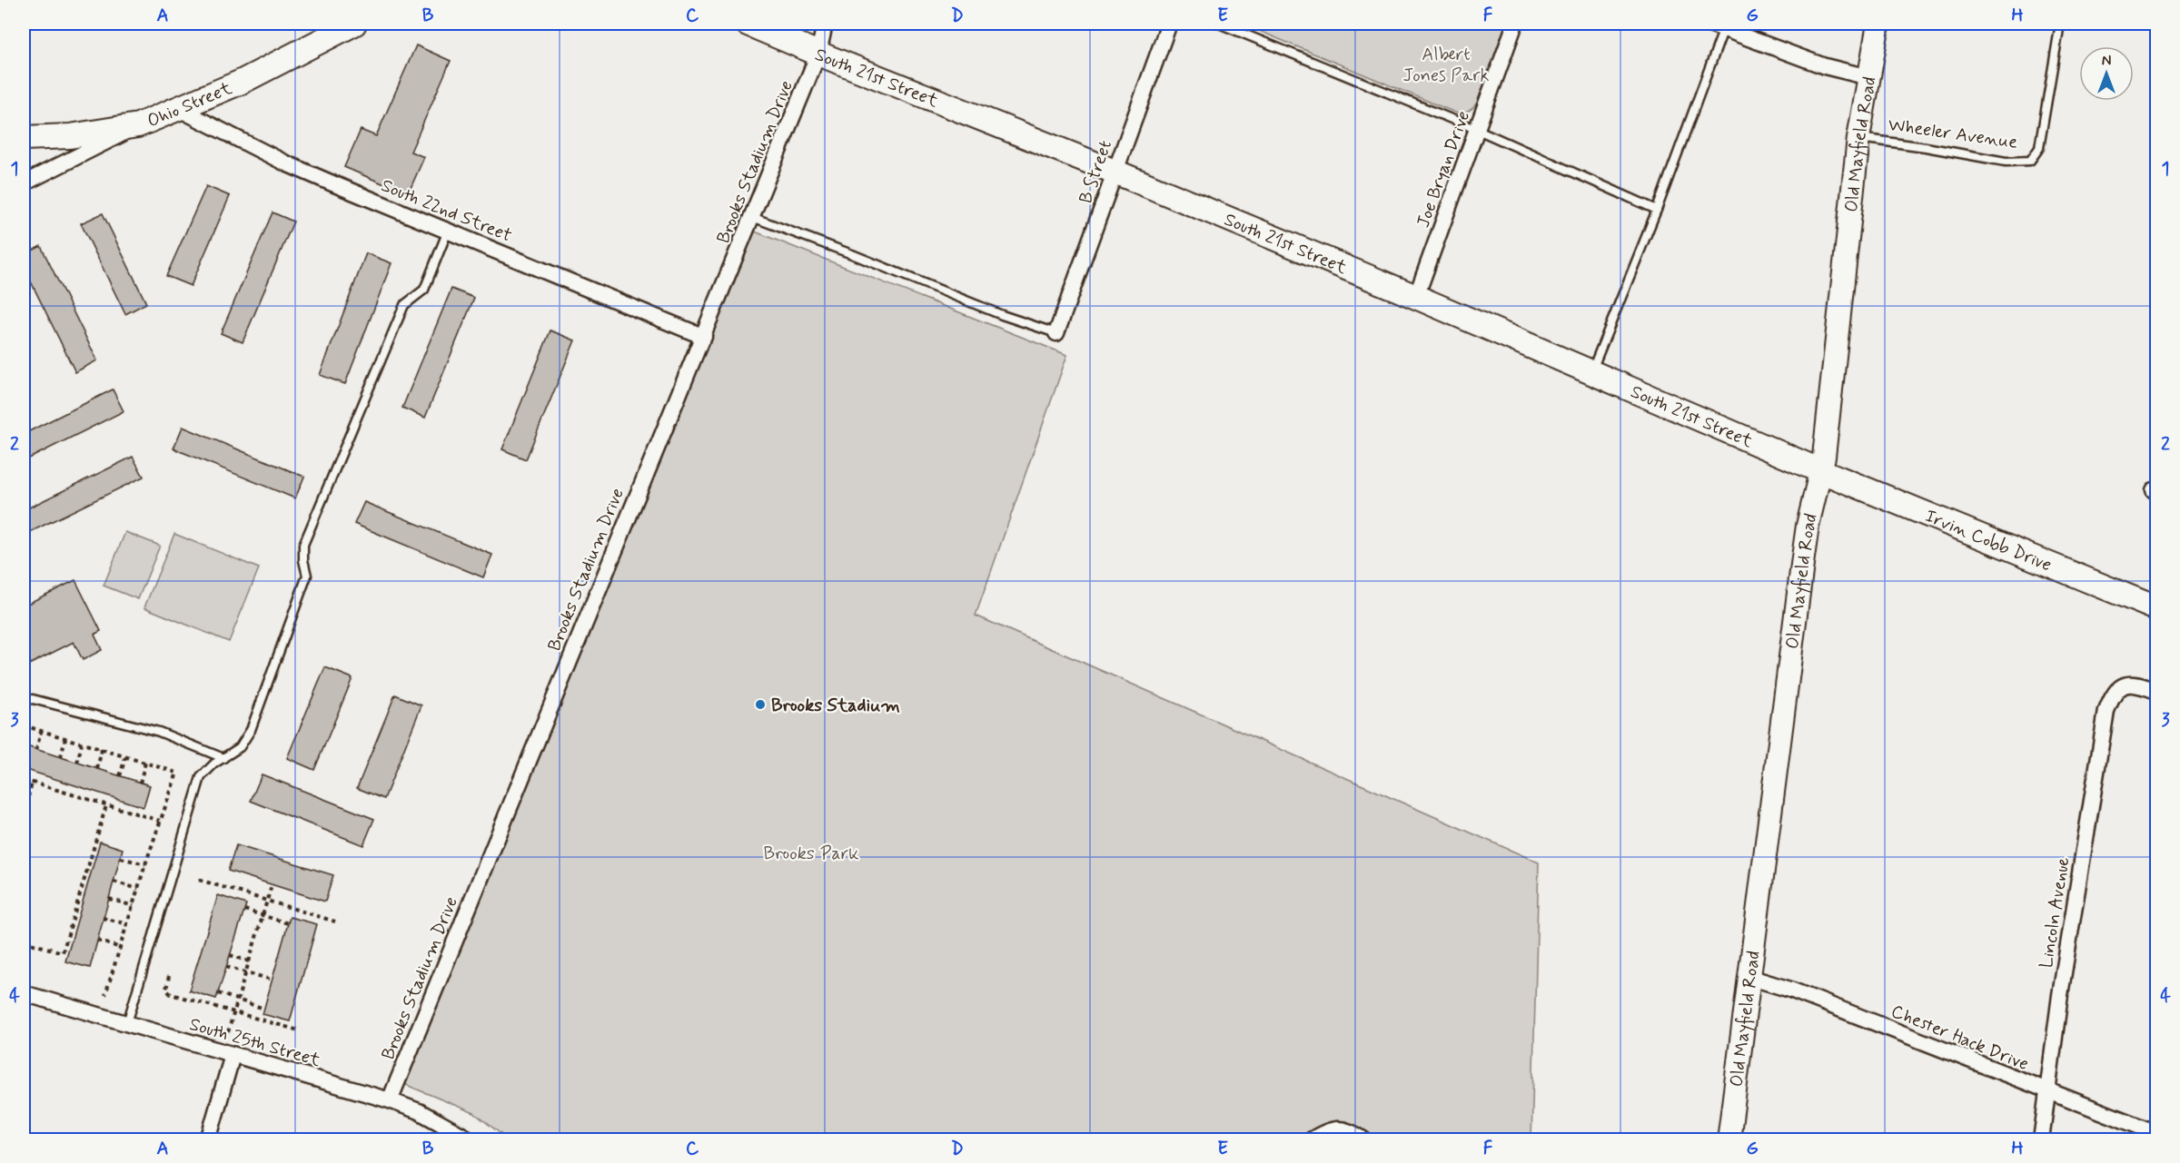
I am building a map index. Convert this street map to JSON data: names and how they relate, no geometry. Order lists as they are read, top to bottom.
{
  "streets": {
    "main road": [
      "South 21st Street",
      "Ohio Street",
      "Old Mayfield Road",
      "Irvin Cobb Drive"
    ],
    "street": [
      "Brooks Stadium Drive",
      "Joe Bryan Drive",
      "B Street",
      "South 22nd Street",
      "Lincoln Avenue",
      "Chester Hack Drive",
      "South 25th Street"
    ],
    "lane": ["Wheeler Avenue"]
  },
  "crossings": [
    ["South 21st Street", "Old Mayfield Road"],
    ["South 21st Street", "Brooks Stadium Drive"],
    ["South 21st Street", "Joe Bryan Drive"],
    ["South 21st Street", "B Street"],
    ["South 21st Street", "Irvin Cobb Drive"],
    ["Ohio Street", "South 22nd Street"],
    ["Wheeler Avenue", "Old Mayfield Road"],
    ["Old Mayfield Road", "Irvin Cobb Drive"],
    ["Old Mayfield Road", "Chester Hack Drive"],
    ["Brooks Stadium Drive", "South 22nd Street"],
    ["Brooks Stadium Drive", "South 25th Street"],
    ["Lincoln Avenue", "Chester Hack Drive"]
  ],
  "parks": ["Albert Jones Park", "Brooks Park"],
  "places": ["Brooks Stadium"],
  "north": "top",
  "grid": {
    "columns": [
      "A",
      "B",
      "C",
      "D",
      "E",
      "F",
      "G",
      "H"
    ],
    "rows": [
      "1",
      "2",
      "3",
      "4"
    ]
  }
}
